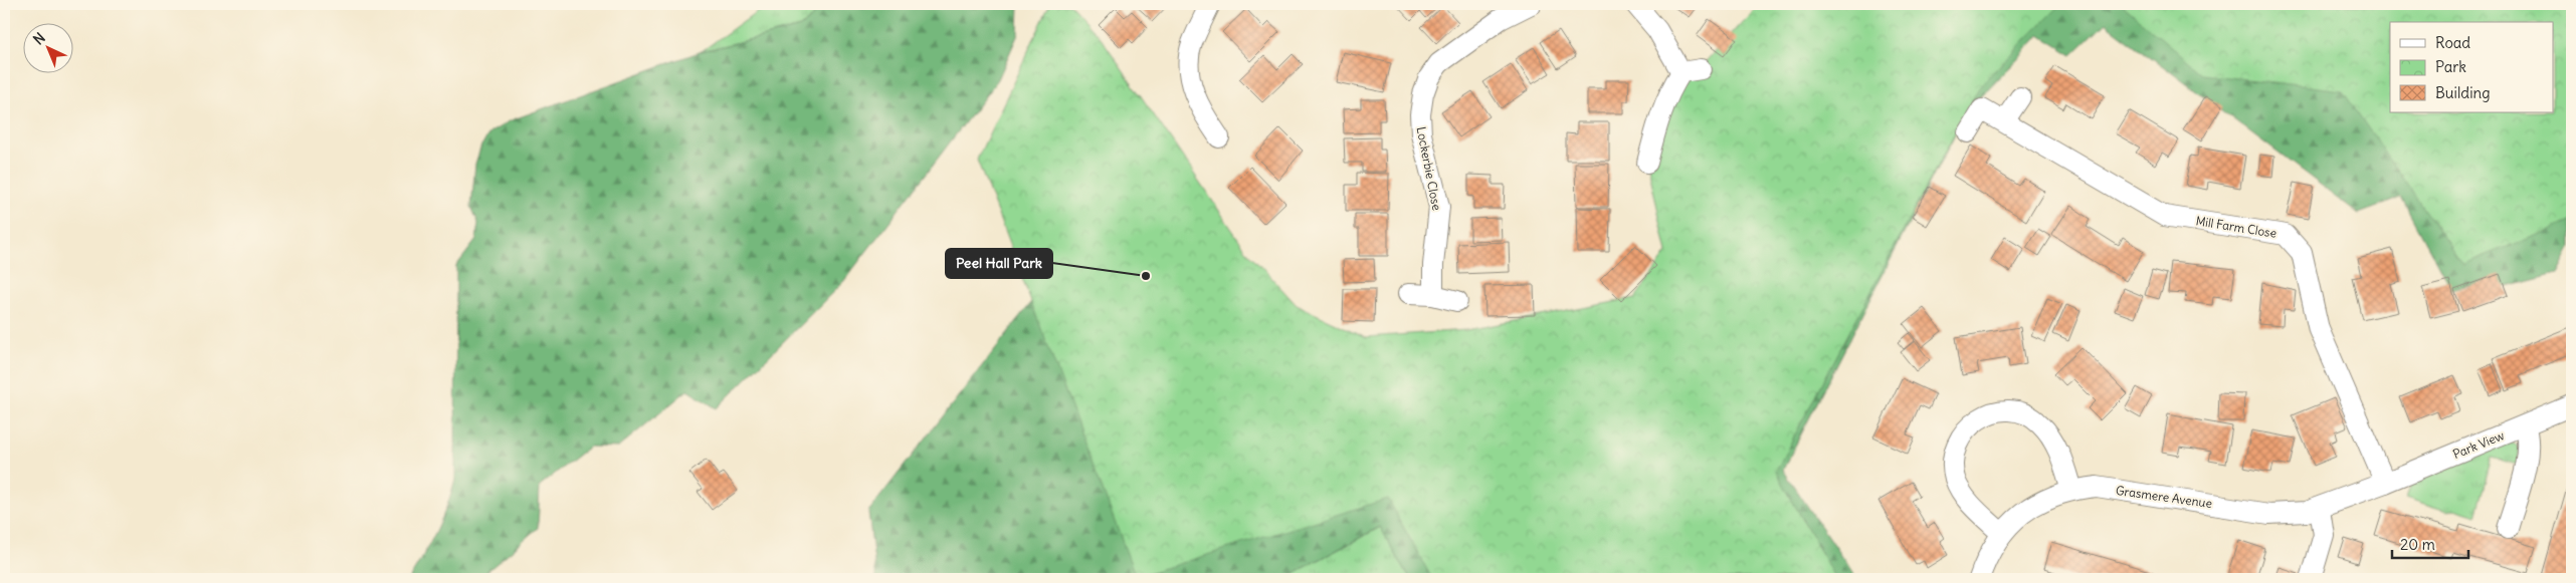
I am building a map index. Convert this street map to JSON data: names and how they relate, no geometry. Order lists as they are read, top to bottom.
{
  "streets": {
    "street": [
      "Lockerbie Close",
      "Mill Farm Close",
      "Park View",
      "Grasmere Avenue"
    ]
  },
  "crossings": [
    ["Mill Farm Close", "Park View"],
    ["Mill Farm Close", "Grasmere Avenue"],
    ["Park View", "Grasmere Avenue"]
  ],
  "places": ["Peel Hall Park"],
  "legend": ["Road", "Park", "Building"],
  "scale_bar": "20 m",
  "north": "top left"
}
